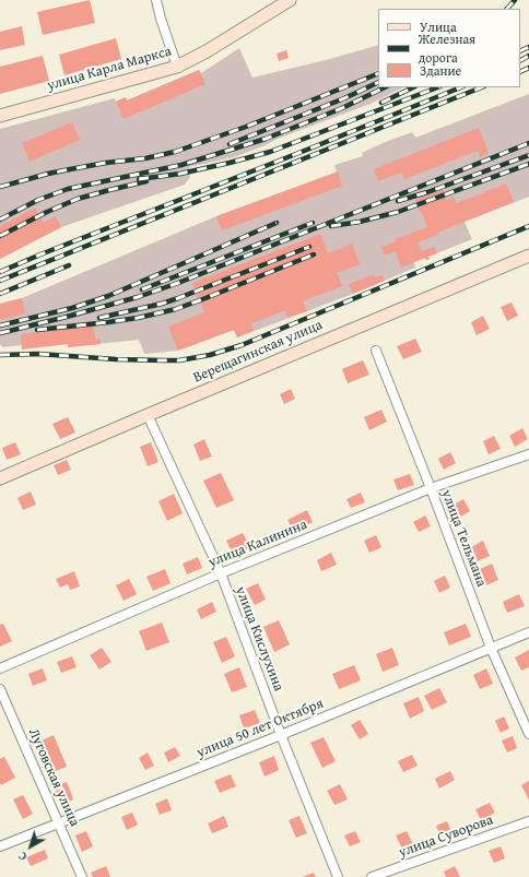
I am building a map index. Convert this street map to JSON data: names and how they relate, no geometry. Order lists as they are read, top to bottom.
{
  "streets": {
    "main road": ["улица Карла Маркса", "Верещагинская улица"],
    "street": [
      "улица Тельмана",
      "улица Калинина",
      "улица Кислухина",
      "улица 50 лет Октября",
      "Луговская улица",
      "улица Суворова"
    ]
  },
  "crossings": [
    ["Верещагинская улица", "улица Кислухина"],
    ["улица Тельмана", "улица Калинина"],
    ["улица Тельмана", "улица 50 лет Октября"],
    ["улица Калинина", "улица Кислухина"],
    ["улица Кислухина", "улица 50 лет Октября"],
    ["улица 50 лет Октября", "Луговская улица"]
  ],
  "legend": ["Улица", "Железная дорога", "Здание"],
  "north": "bottom left"
}
